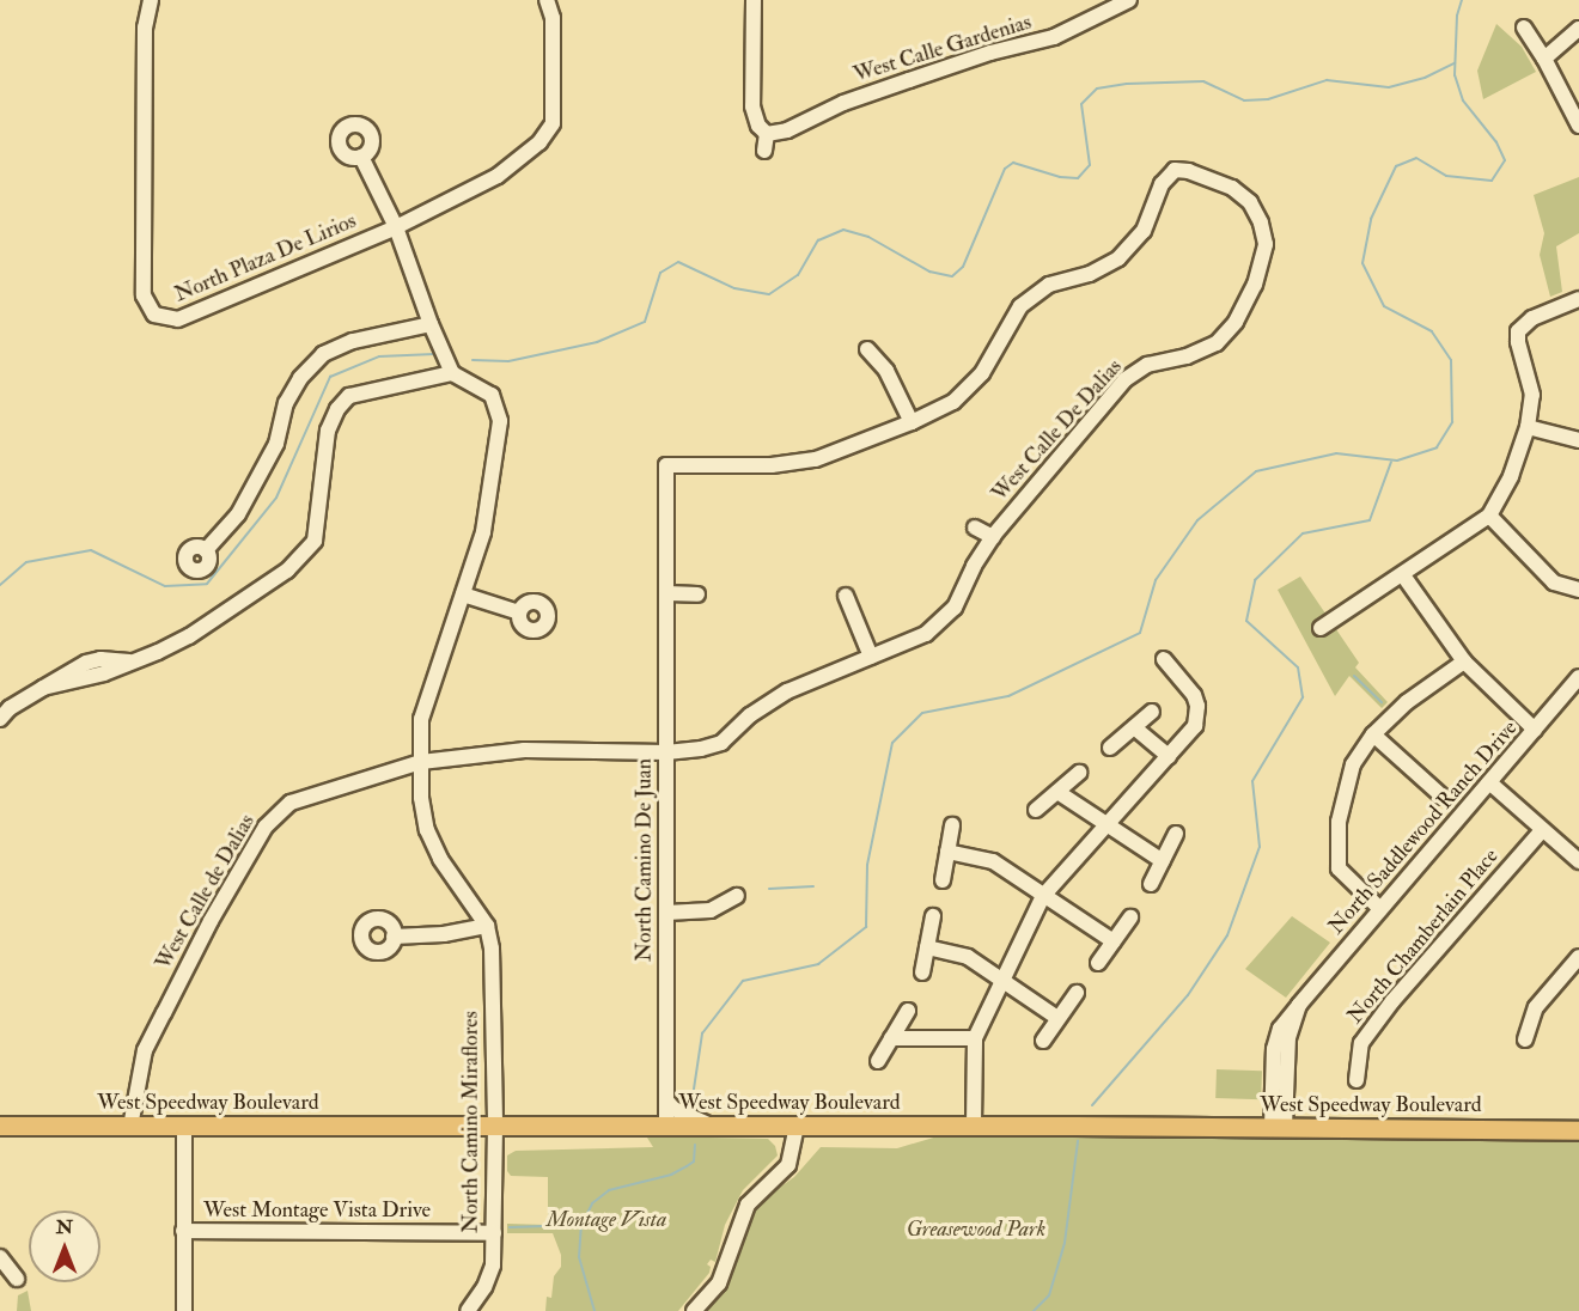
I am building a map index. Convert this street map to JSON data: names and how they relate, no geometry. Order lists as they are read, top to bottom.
{
  "streets": {
    "main road": ["West Speedway Boulevard"],
    "street": [
      "West Calle Gardenias",
      "North Plaza De Lirios",
      "West Calle De Dalias",
      "North Saddlewood Ranch Drive",
      "North Camino De Juan",
      "West Calle de Dalias",
      "North Chamberlain Place",
      "North Camino Miraflores",
      "West Montage Vista Drive"
    ]
  },
  "crossings": [
    ["West Calle De Dalias", "North Camino De Juan"],
    ["West Calle De Dalias", "West Calle de Dalias"],
    ["North Saddlewood Ranch Drive", "West Speedway Boulevard"],
    ["North Camino De Juan", "West Calle de Dalias"],
    ["North Camino De Juan", "West Speedway Boulevard"],
    ["West Calle de Dalias", "West Speedway Boulevard"],
    ["West Calle de Dalias", "North Camino Miraflores"],
    ["West Speedway Boulevard", "North Camino Miraflores"],
    ["North Camino Miraflores", "West Montage Vista Drive"]
  ],
  "parks": ["Montage Vista", "Greasewood Park"],
  "north": "top"
}
